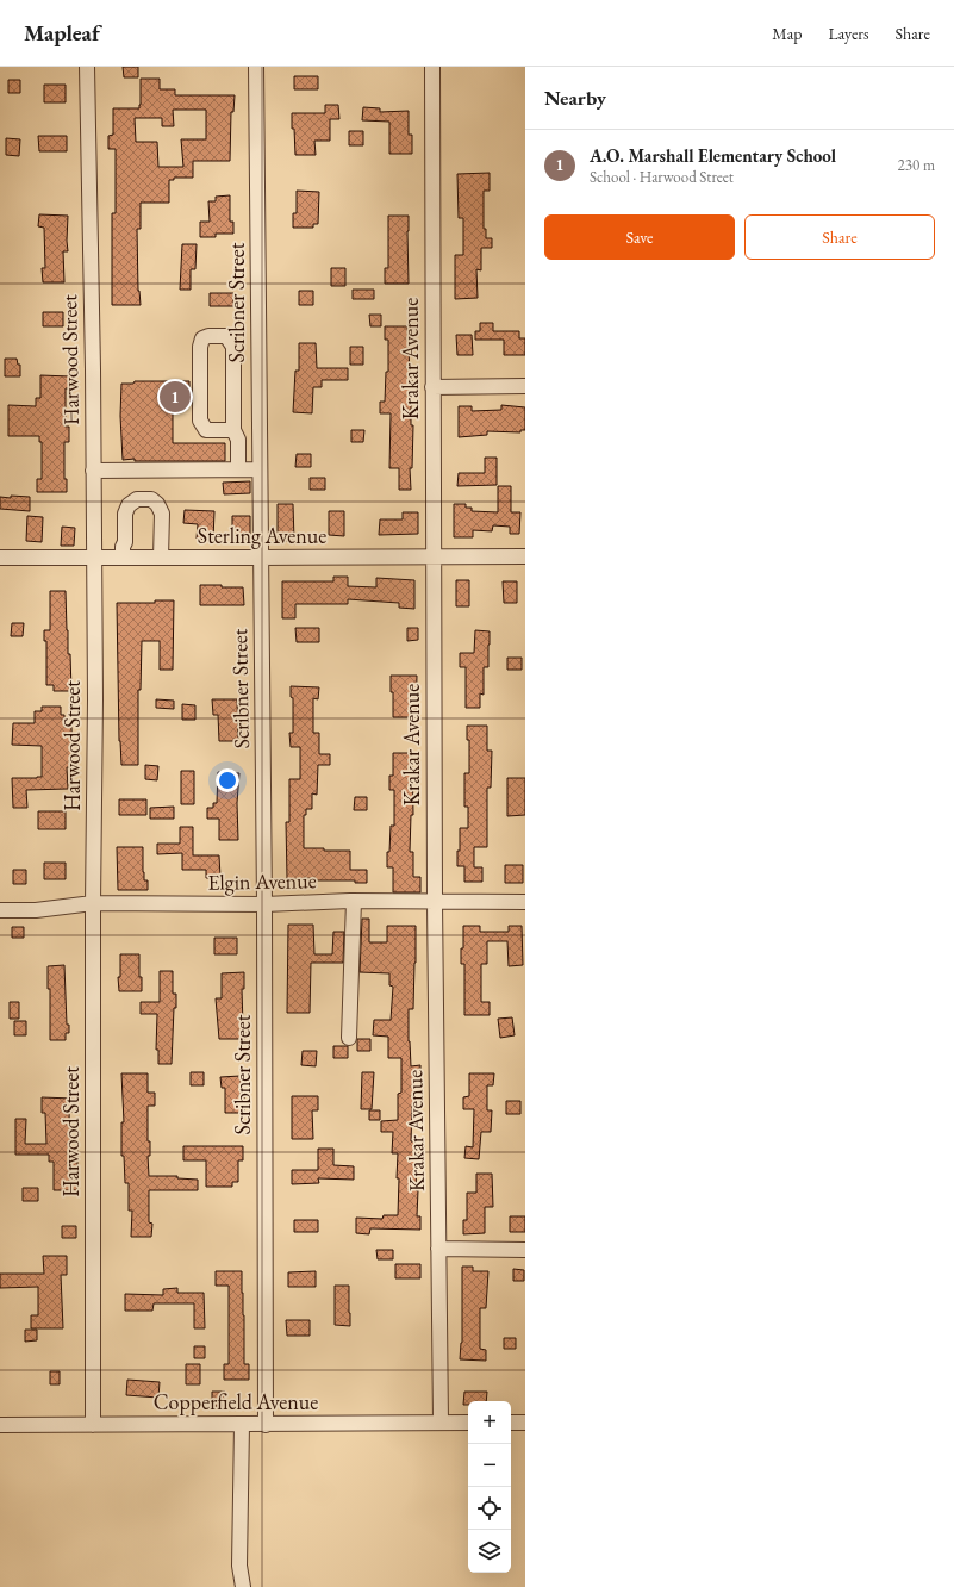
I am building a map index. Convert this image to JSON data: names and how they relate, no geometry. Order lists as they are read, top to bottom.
{
  "streets": {
    "street": [
      "Scribner Street",
      "Krakar Avenue",
      "Harwood Street",
      "Sterling Avenue",
      "Elgin Avenue",
      "Copperfield Avenue"
    ]
  },
  "crossings": [
    ["Scribner Street", "Sterling Avenue"],
    ["Scribner Street", "Elgin Avenue"],
    ["Scribner Street", "Copperfield Avenue"],
    ["Krakar Avenue", "Sterling Avenue"],
    ["Krakar Avenue", "Elgin Avenue"],
    ["Krakar Avenue", "Copperfield Avenue"],
    ["Harwood Street", "Sterling Avenue"],
    ["Harwood Street", "Elgin Avenue"],
    ["Harwood Street", "Copperfield Avenue"]
  ],
  "page": {
    "header": "Mapleaf",
    "nav": ["Map", "Layers", "Share"],
    "heading": "Nearby",
    "list": [
      {
        "mark": "1",
        "name": "A.O. Marshall Elementary School",
        "note": "School · Harwood Street",
        "value": "230 m"
      }
    ],
    "buttons": ["Save", "Share"],
    "pins": "1",
    "map_buttons": ["+", "−"]
  }
}
